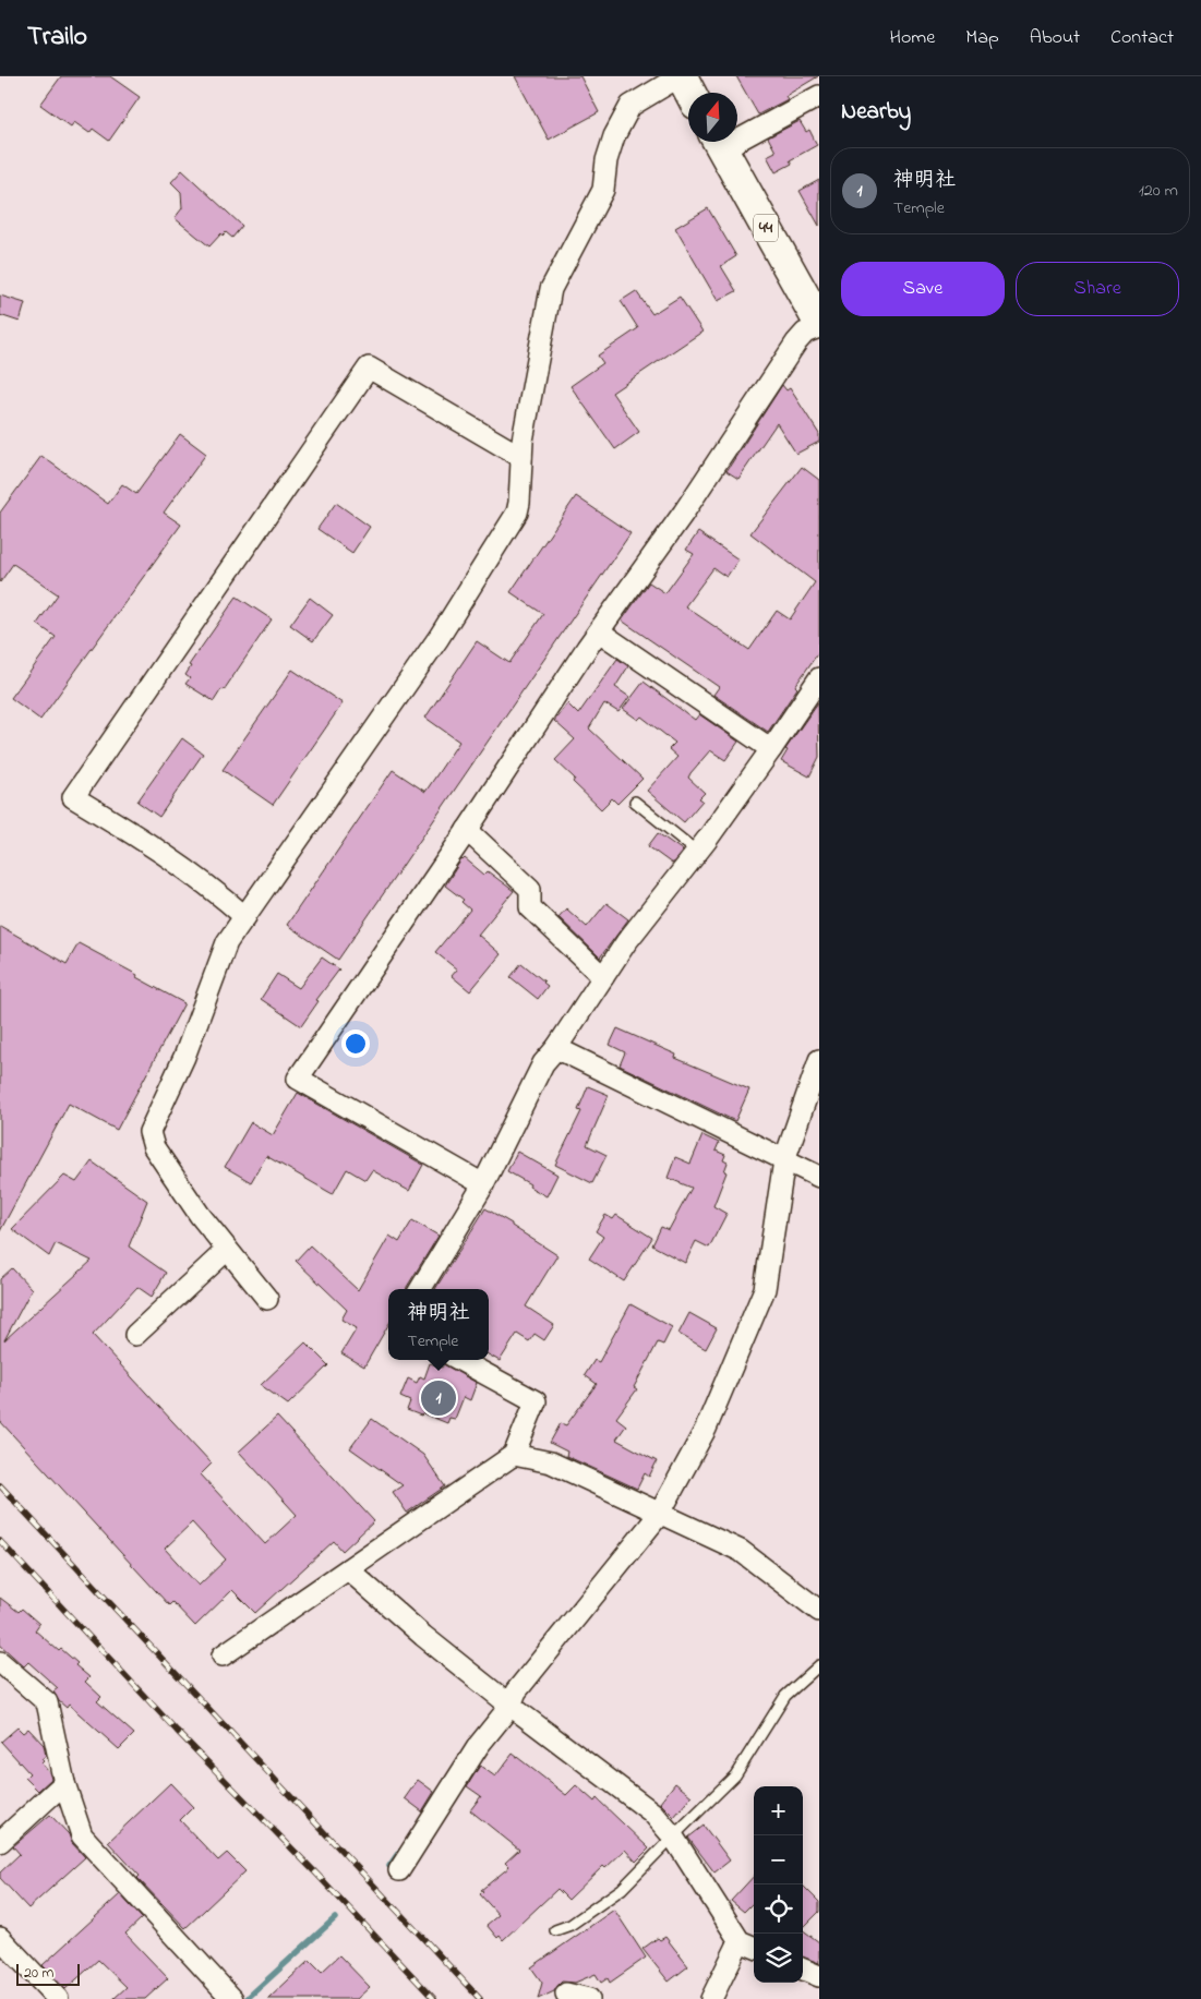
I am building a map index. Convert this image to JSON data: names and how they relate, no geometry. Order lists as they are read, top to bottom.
{
  "streets": {
    "main road": ["44"]
  },
  "scale_bar": "20 m",
  "north": "top",
  "page": {
    "header": "Trailo",
    "nav": [
      "Home",
      "Map",
      "About",
      "Contact"
    ],
    "heading": "Nearby",
    "list": [
      {
        "mark": "1",
        "name": "神明社",
        "note": "Temple",
        "value": "120 m"
      }
    ],
    "buttons": ["Save", "Share"],
    "popup": ["神明社", "Temple"],
    "pins": "1",
    "map_buttons": ["+", "−"],
    "scale": "20 m"
  }
}
